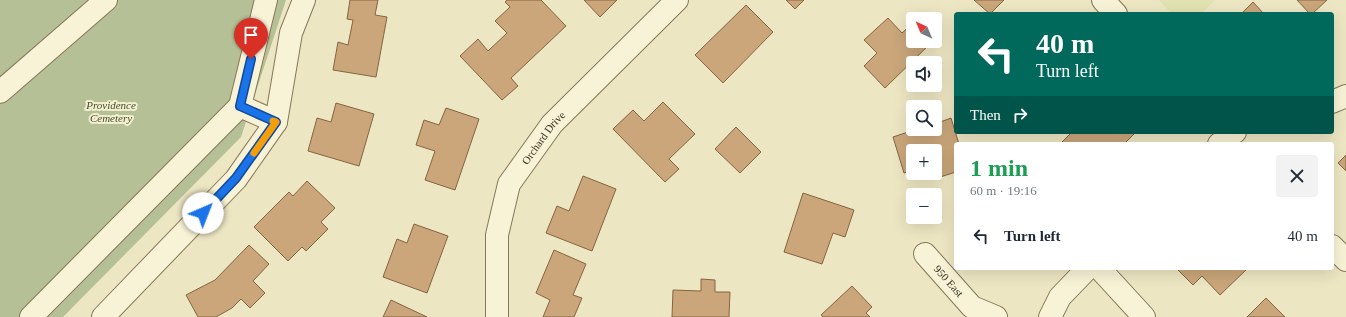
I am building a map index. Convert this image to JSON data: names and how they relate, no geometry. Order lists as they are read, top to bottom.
{
  "streets": {
    "street": ["Orchard Drive", "950 East"]
  },
  "parks": ["Providence Cemetery"],
  "north": "top left",
  "page": {
    "map_buttons": ["+", "−"],
    "turn": ["40 m", "Turn left"],
    "then": "Then",
    "heading": ["1 min", "60 m · 19:16"],
    "list": [
      {
        "name": "Turn left",
        "value": "40 m"
      }
    ]
  }
}
